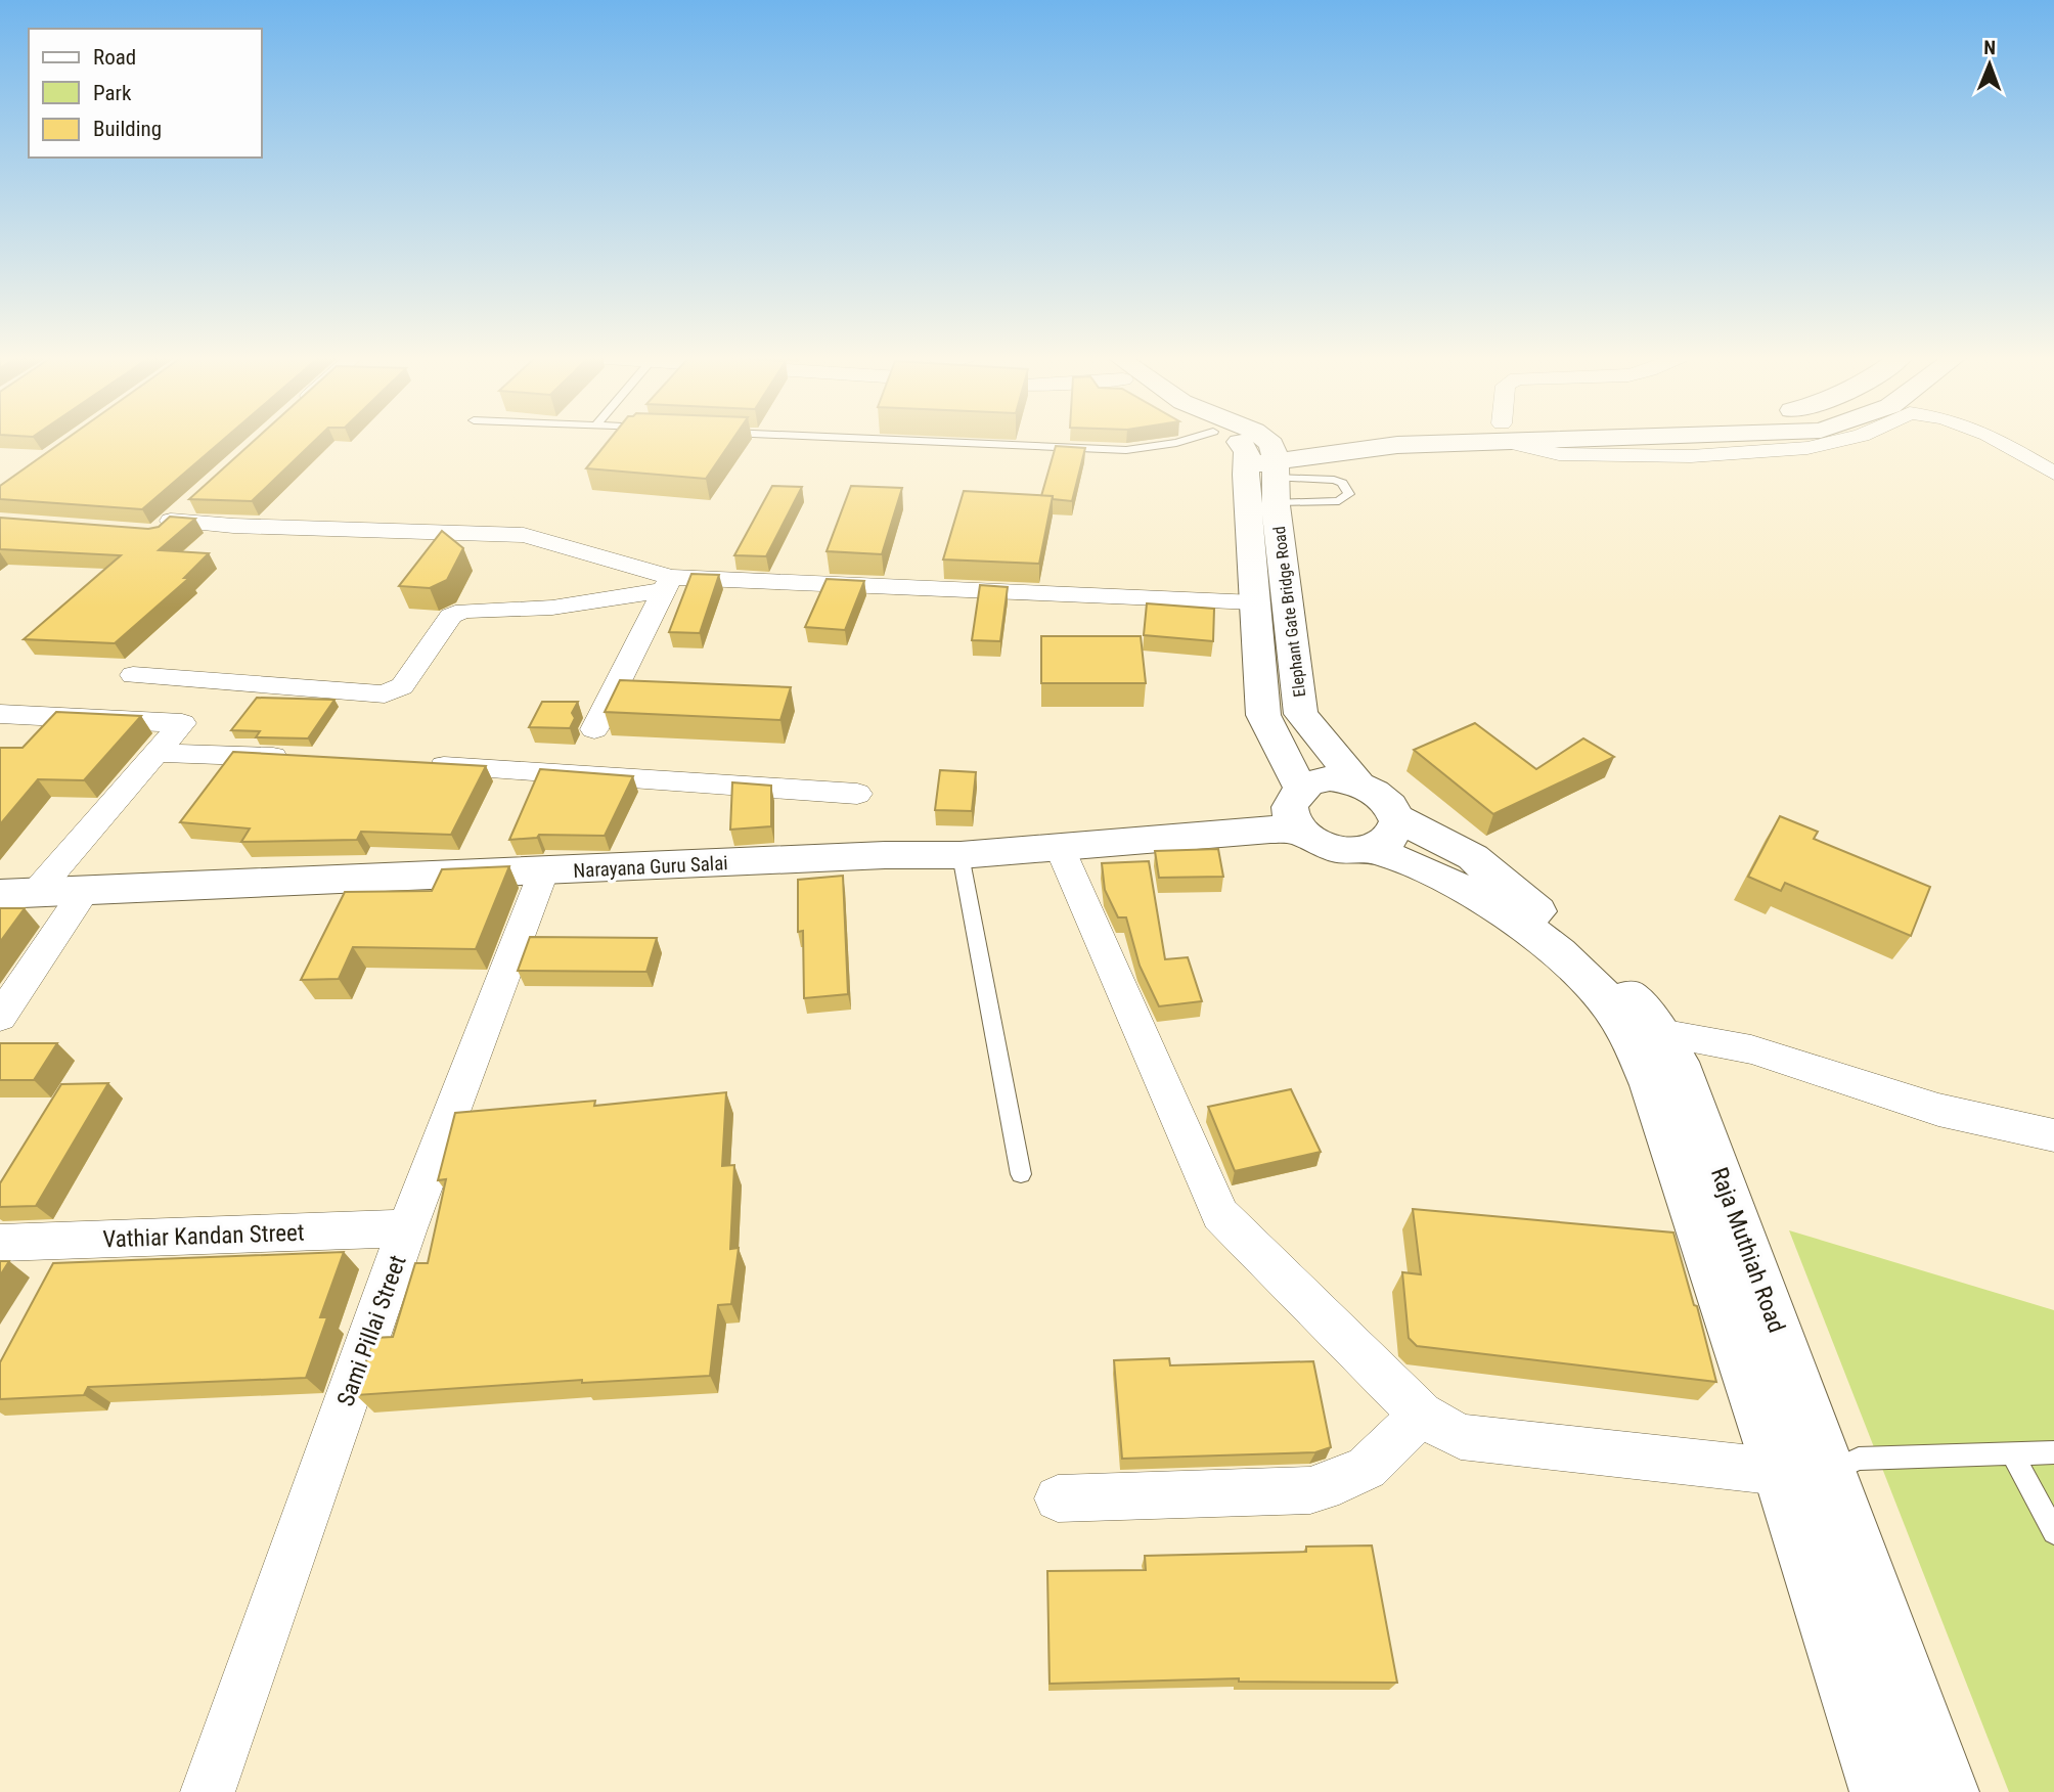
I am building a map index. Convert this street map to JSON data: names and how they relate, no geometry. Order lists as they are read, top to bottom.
{
  "streets": {
    "main road": ["Elephant Gate Bridge Road", "Narayana Guru Salai", "Raja Muthiah Road"],
    "street": ["Vathiar Kandan Street", "Sami Pillai Street"]
  },
  "crossings": [
    ["Elephant Gate Bridge Road", "Narayana Guru Salai"],
    ["Elephant Gate Bridge Road", "Raja Muthiah Road"],
    ["Narayana Guru Salai", "Raja Muthiah Road"],
    ["Narayana Guru Salai", "Sami Pillai Street"],
    ["Vathiar Kandan Street", "Sami Pillai Street"]
  ],
  "legend": ["Road", "Park", "Building"],
  "north": "top"
}
